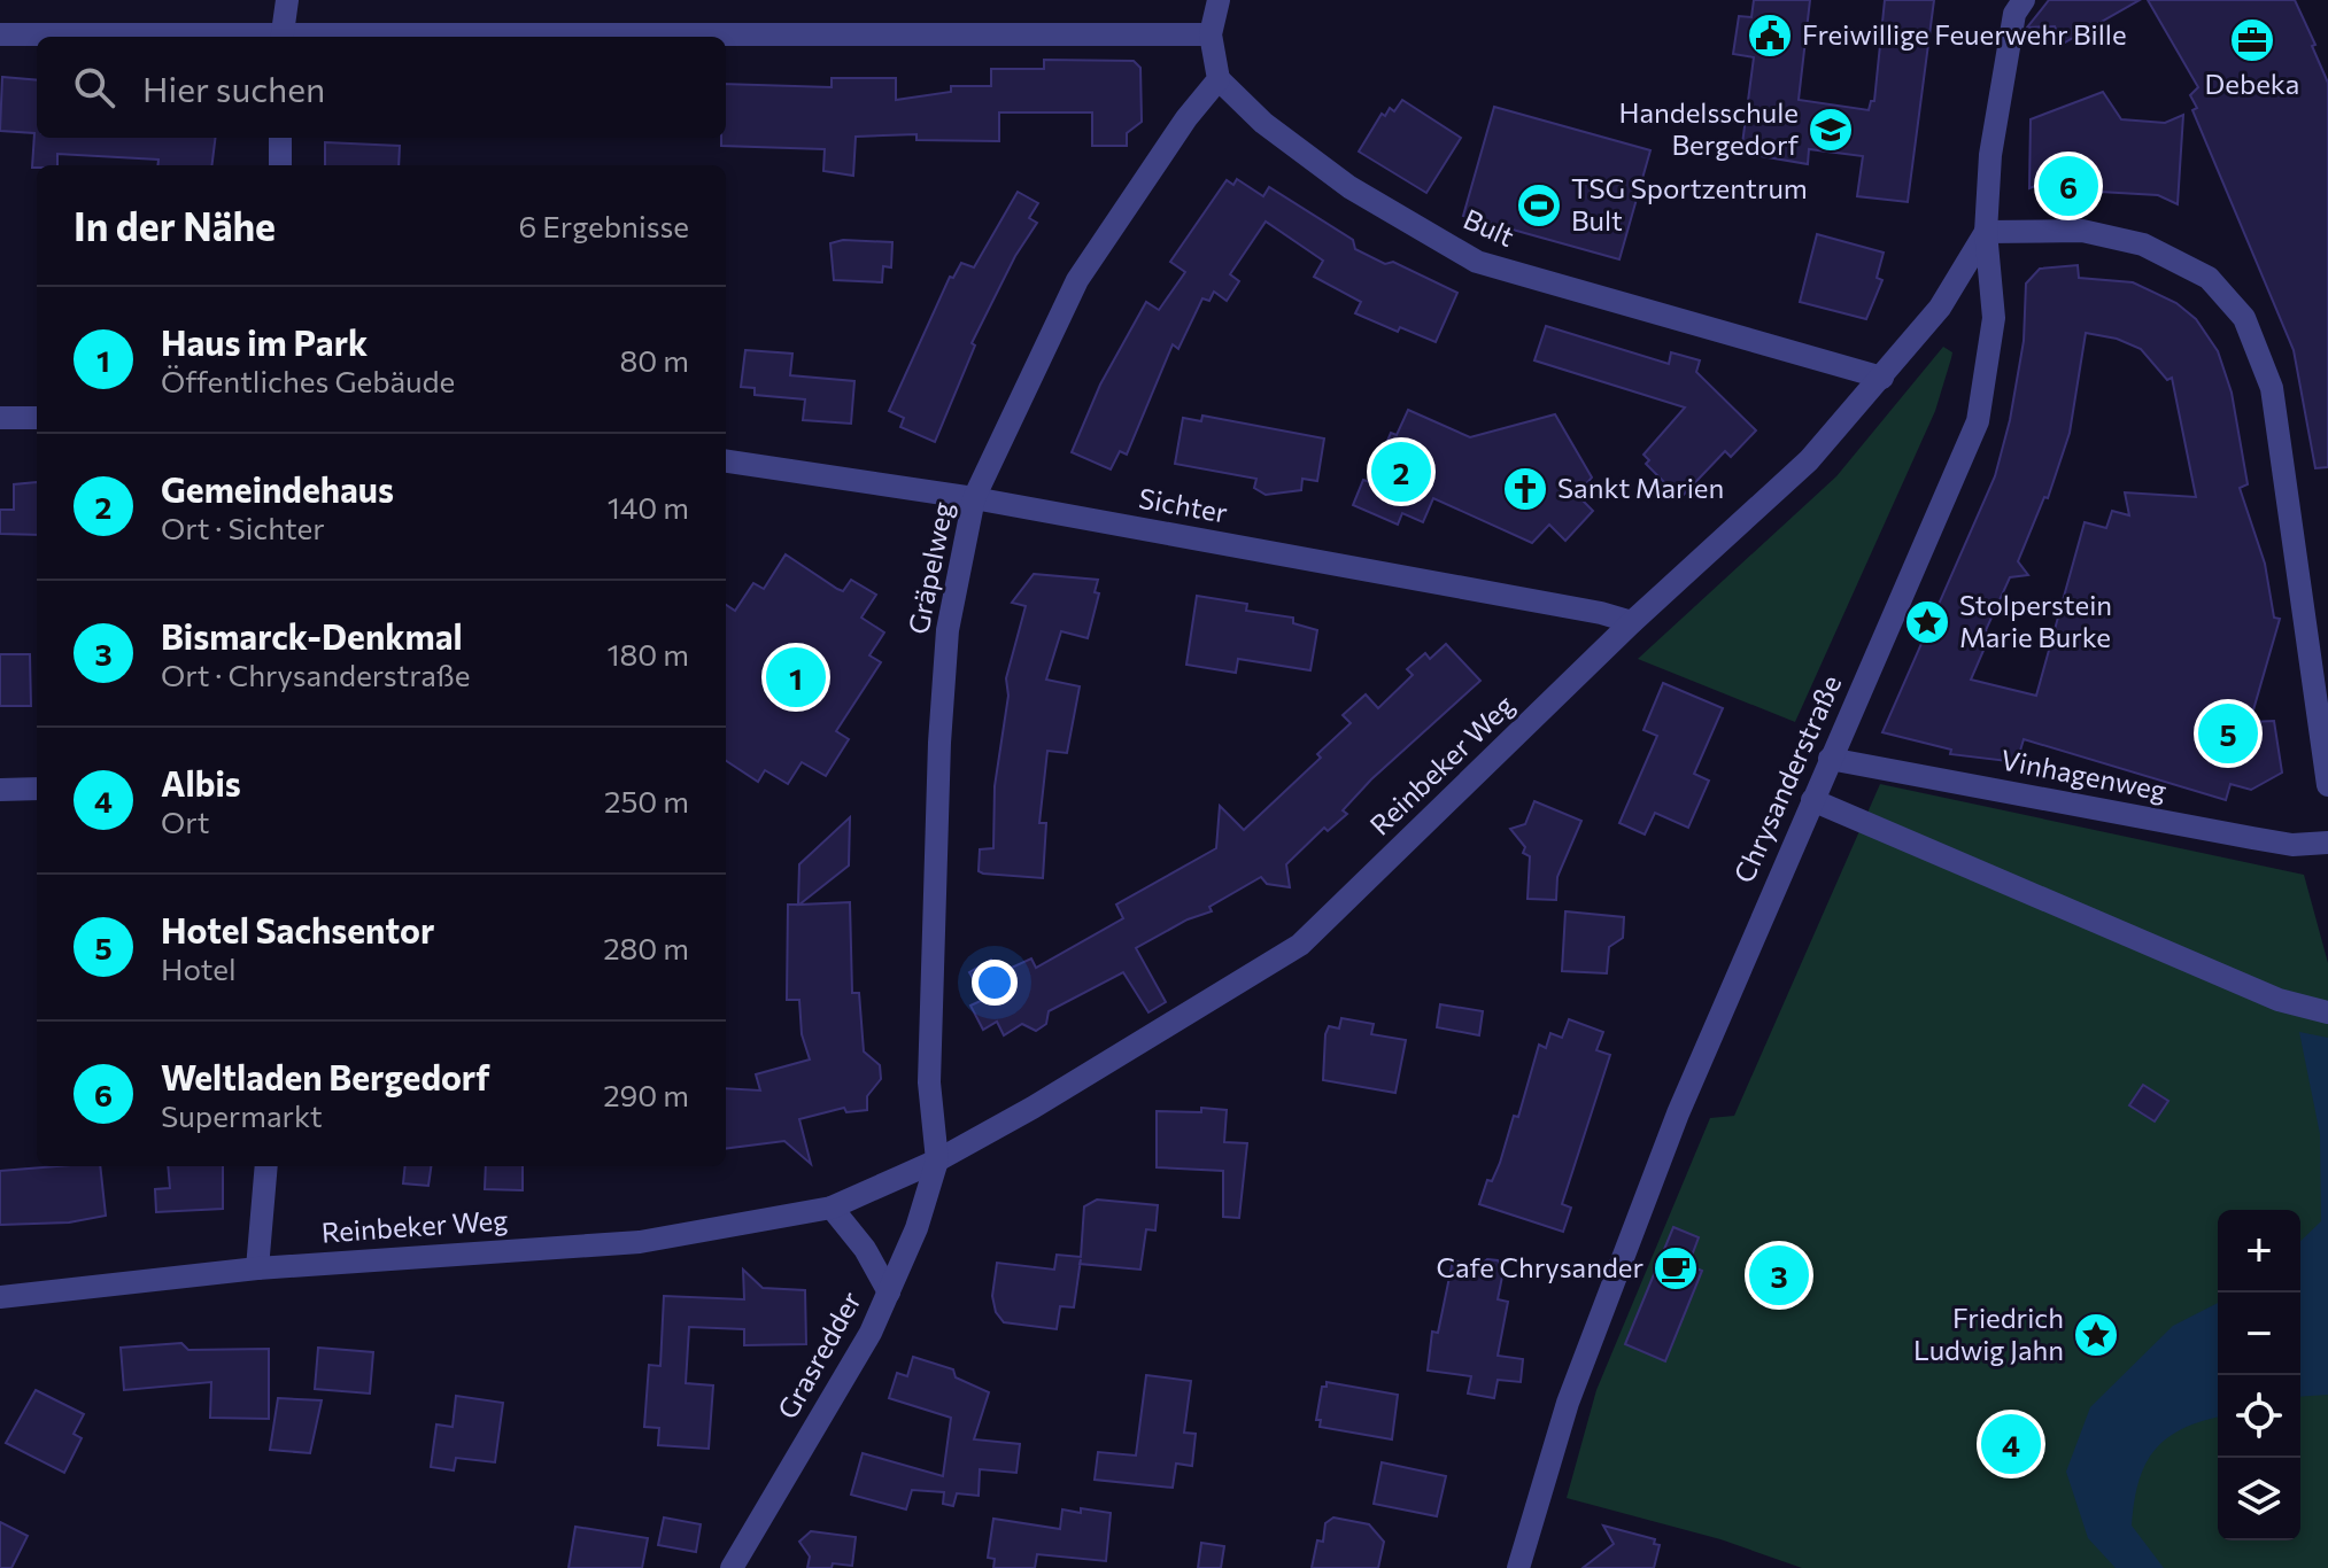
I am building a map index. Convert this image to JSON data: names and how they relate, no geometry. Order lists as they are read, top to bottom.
{
  "streets": {
    "street": [
      "Bult",
      "Sichter",
      "Gräpelweg",
      "Reinbeker Weg",
      "Vinhagenweg",
      "Chrysanderstraße",
      "Grasredder"
    ]
  },
  "crossings": [
    ["Bult", "Gräpelweg"],
    ["Bult", "Reinbeker Weg"],
    ["Sichter", "Gräpelweg"],
    ["Sichter", "Reinbeker Weg"],
    ["Gräpelweg", "Reinbeker Weg"],
    ["Gräpelweg", "Grasredder"],
    ["Reinbeker Weg", "Chrysanderstraße"],
    ["Reinbeker Weg", "Grasredder"],
    ["Vinhagenweg", "Chrysanderstraße"]
  ],
  "places": {
    "public building": ["Freiwillige Feuerwehr Bille"],
    "office": ["Debeka"],
    "school or university": ["Handelsschule Bergedorf"],
    "sports": ["TSG Sportzentrum Bult"],
    "church": ["Sankt Marien"],
    "place": ["Stolperstein Marie Burke", "Friedrich Ludwig Jahn"],
    "cafe": ["Cafe Chrysander"]
  },
  "page": {
    "search": "Hier suchen",
    "pins": [
      "6",
      "2",
      "1",
      "5",
      "3",
      "4"
    ],
    "heading": ["In der Nähe", "6 Ergebnisse"],
    "list": [
      {
        "mark": "1",
        "name": "Haus im Park",
        "note": "Öffentliches Gebäude",
        "value": "80 m"
      },
      {
        "mark": "2",
        "name": "Gemeindehaus",
        "note": "Ort · Sichter",
        "value": "140 m"
      },
      {
        "mark": "3",
        "name": "Bismarck-Denkmal",
        "note": "Ort · Chrysanderstraße",
        "value": "180 m"
      },
      {
        "mark": "4",
        "name": "Albis",
        "note": "Ort",
        "value": "250 m"
      },
      {
        "mark": "5",
        "name": "Hotel Sachsentor",
        "note": "Hotel",
        "value": "280 m"
      },
      {
        "mark": "6",
        "name": "Weltladen Bergedorf",
        "note": "Supermarkt",
        "value": "290 m"
      }
    ],
    "map_buttons": ["+", "−"]
  }
}
